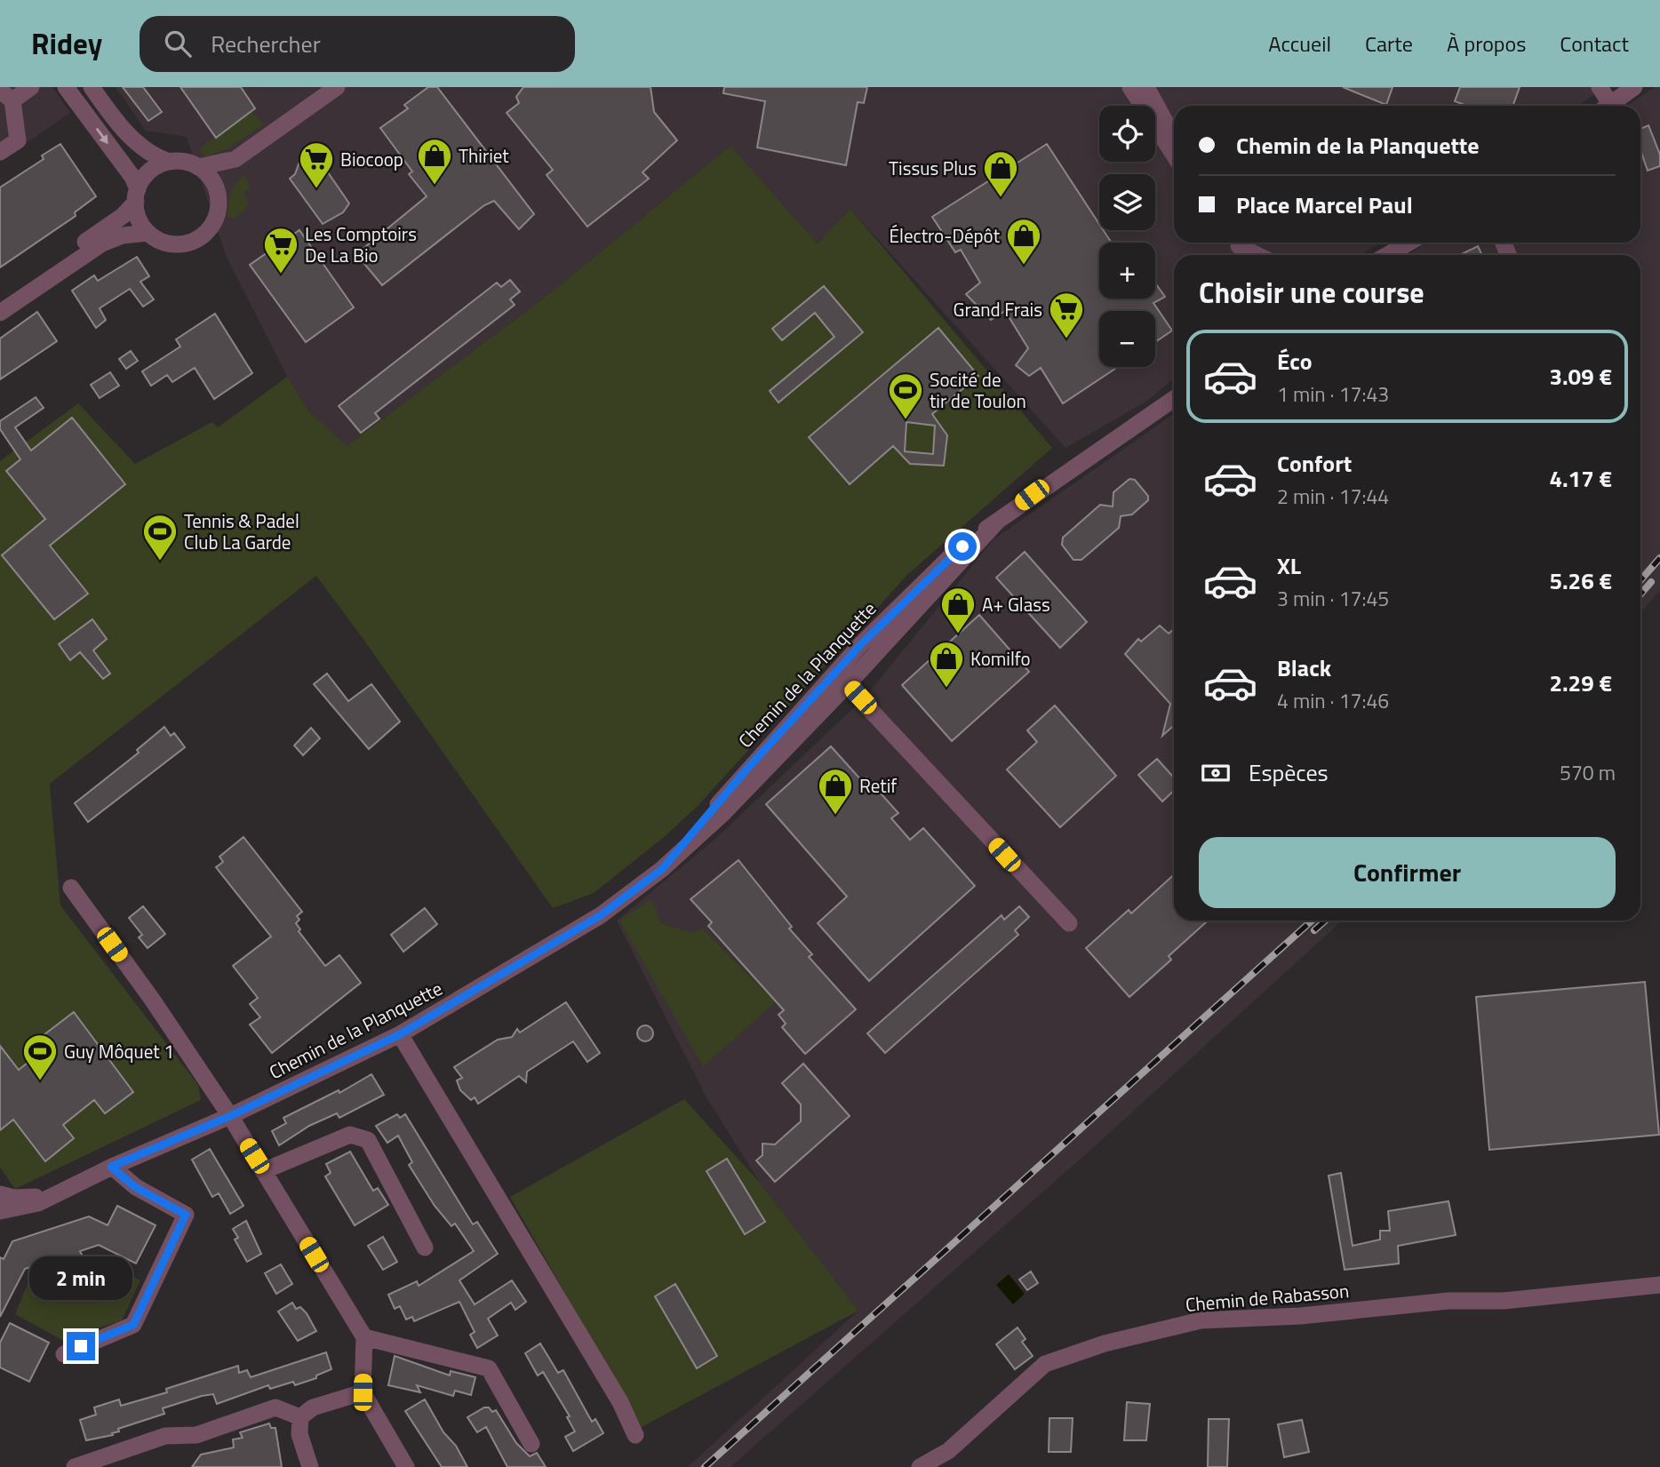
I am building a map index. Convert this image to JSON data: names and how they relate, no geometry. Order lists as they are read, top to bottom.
{
  "streets": {
    "street": ["Chemin de la Planquette", "Chemin de Rabasson"]
  },
  "places": {
    "shop": [
      "Thiriet",
      "Tissus Plus",
      "Électro-Dépôt",
      "A+ Glass",
      "Komilfo",
      "Retif"
    ],
    "supermarket": ["Biocoop", "Les Comptoirs De La Bio", "Grand Frais"],
    "sports": ["Socité de tir de Toulon", "Tennis & Padel Club La Garde", "Guy Môquet 1"]
  },
  "page": {
    "header": "Ridey",
    "search": "Rechercher",
    "nav": [
      "Accueil",
      "Carte",
      "À propos",
      "Contact"
    ],
    "map_buttons": ["+", "−"],
    "banner": ["Chemin de la Planquette", "Place Marcel Paul"],
    "heading": "Choisir une course",
    "list": [
      {
        "name": "Éco",
        "note": "1 min · 17:43",
        "value": "3.09 €"
      },
      {
        "name": "Confort",
        "note": "2 min · 17:44",
        "value": "4.17 €"
      },
      {
        "name": "XL",
        "note": "3 min · 17:45",
        "value": "5.26 €"
      },
      {
        "name": "Black",
        "note": "4 min · 17:46",
        "value": "2.29 €"
      }
    ],
    "pay": ["Espèces", "570 m"],
    "buttons": "Confirmer",
    "bubble": "2 min"
  }
}
